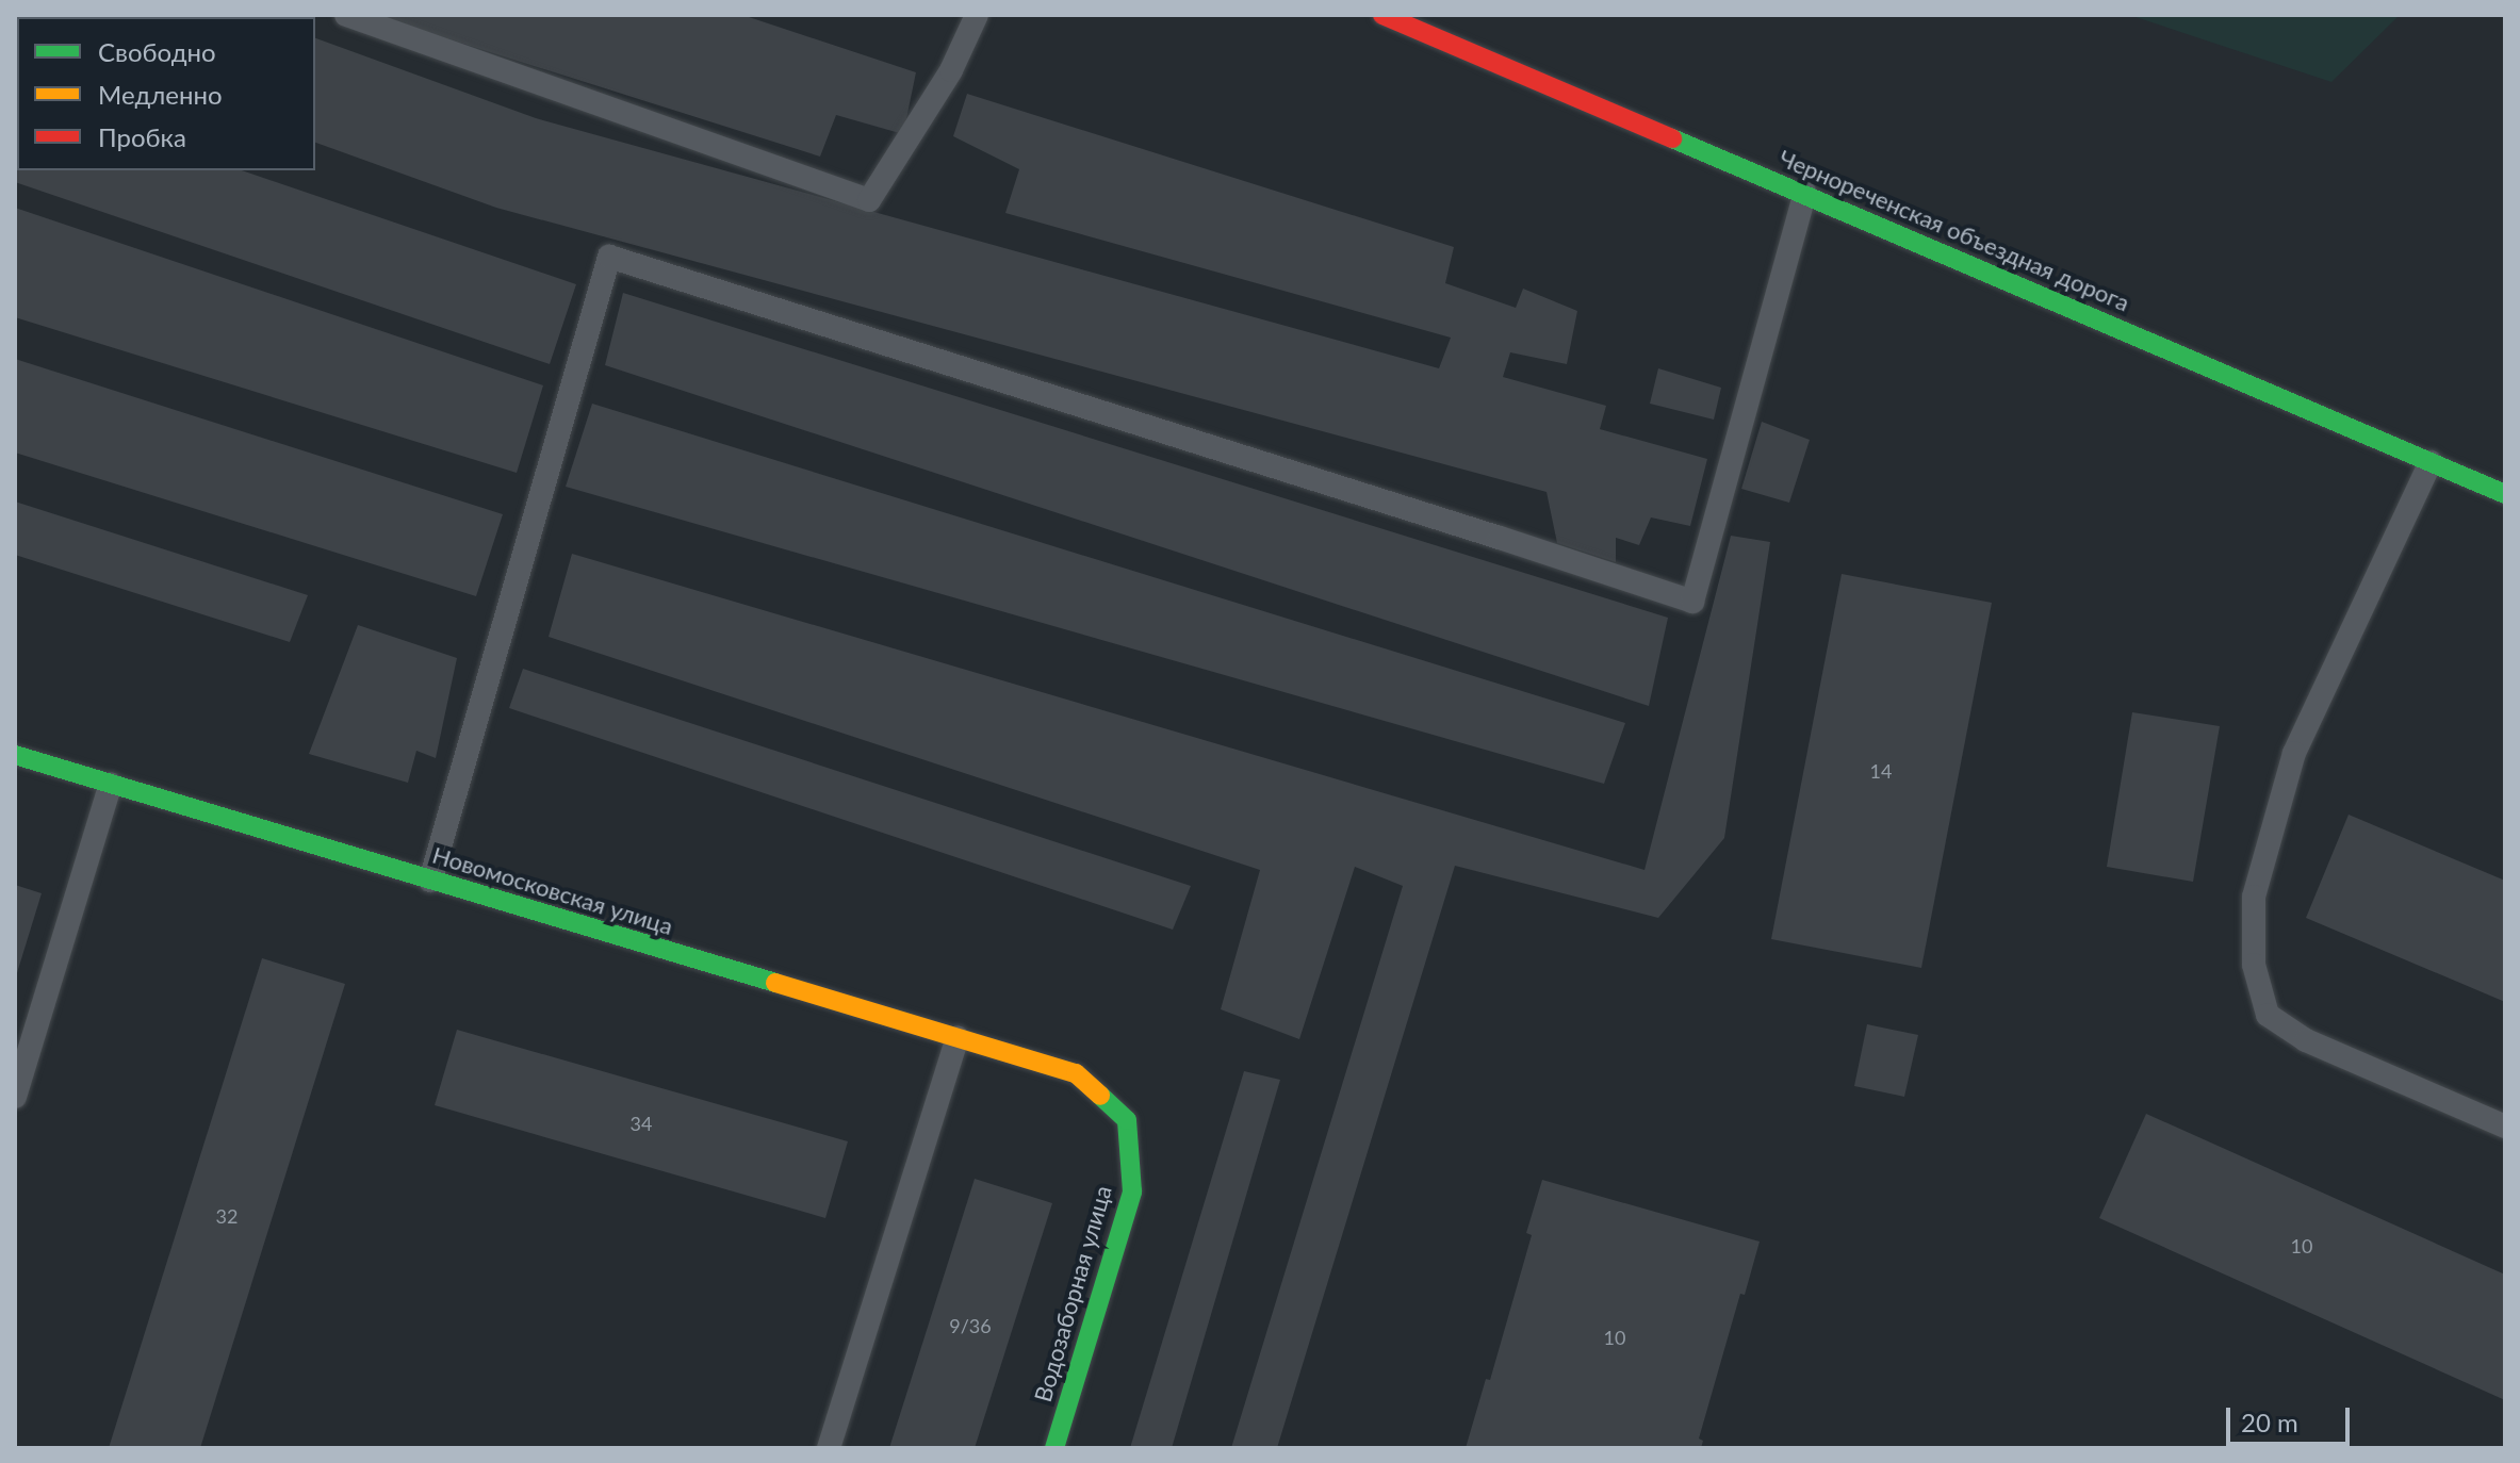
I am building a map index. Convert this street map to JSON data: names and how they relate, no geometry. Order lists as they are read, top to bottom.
{
  "streets": {
    "street": ["Чернореченская объездная дорога", "Новомосковская улица", "Водозаборная улица"]
  },
  "crossings": [
    ["Новомосковская улица", "Водозаборная улица"]
  ],
  "house_numbers": [
    "14",
    "34",
    "32",
    "10",
    "9/36",
    "10"
  ],
  "legend": ["Свободно", "Медленно", "Пробка"],
  "scale_bar": "20 m"
}
